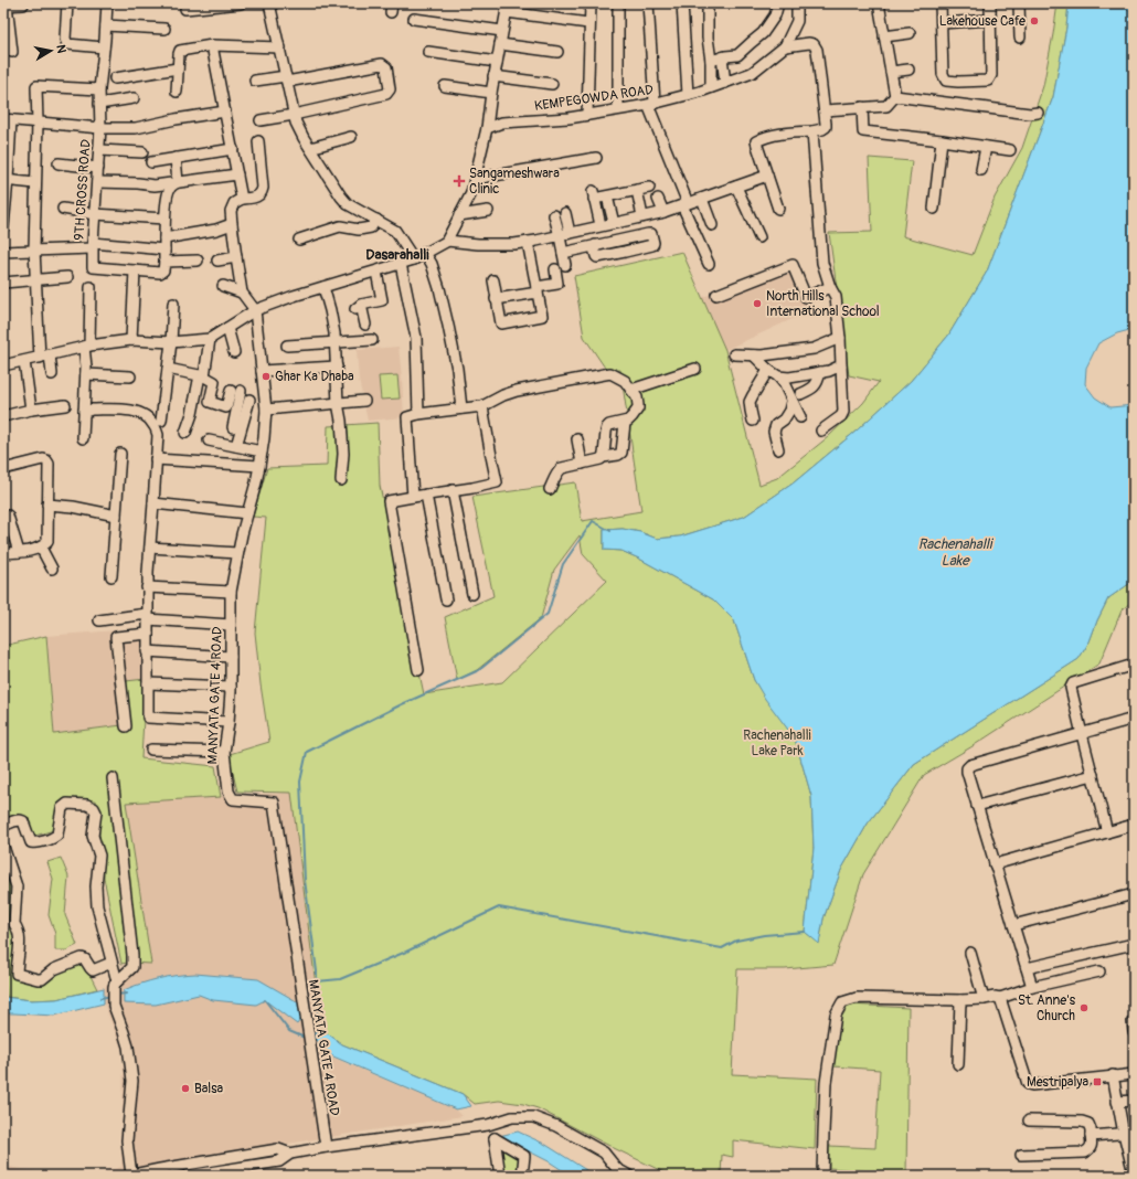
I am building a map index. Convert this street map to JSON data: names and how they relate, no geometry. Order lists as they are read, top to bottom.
{
  "streets": {
    "street": ["KEMPEGOWDA ROAD", "9TH CROSS ROAD", "MANYATA GATE 4 ROAD"]
  },
  "districts": ["Dasarahalli"],
  "water": ["Rachenahalli Lake"],
  "parks": ["Rachenahalli Lake Park"],
  "places": {
    "other": [
      "Lakehouse Cafe",
      "North Hills International School",
      "Ghar Ka Dhaba",
      "St. Anne's Church",
      "Balsa"
    ],
    "health": ["Sangameshwara Clinic"],
    "transit": ["Mestripalya"]
  },
  "north": "right"
}
